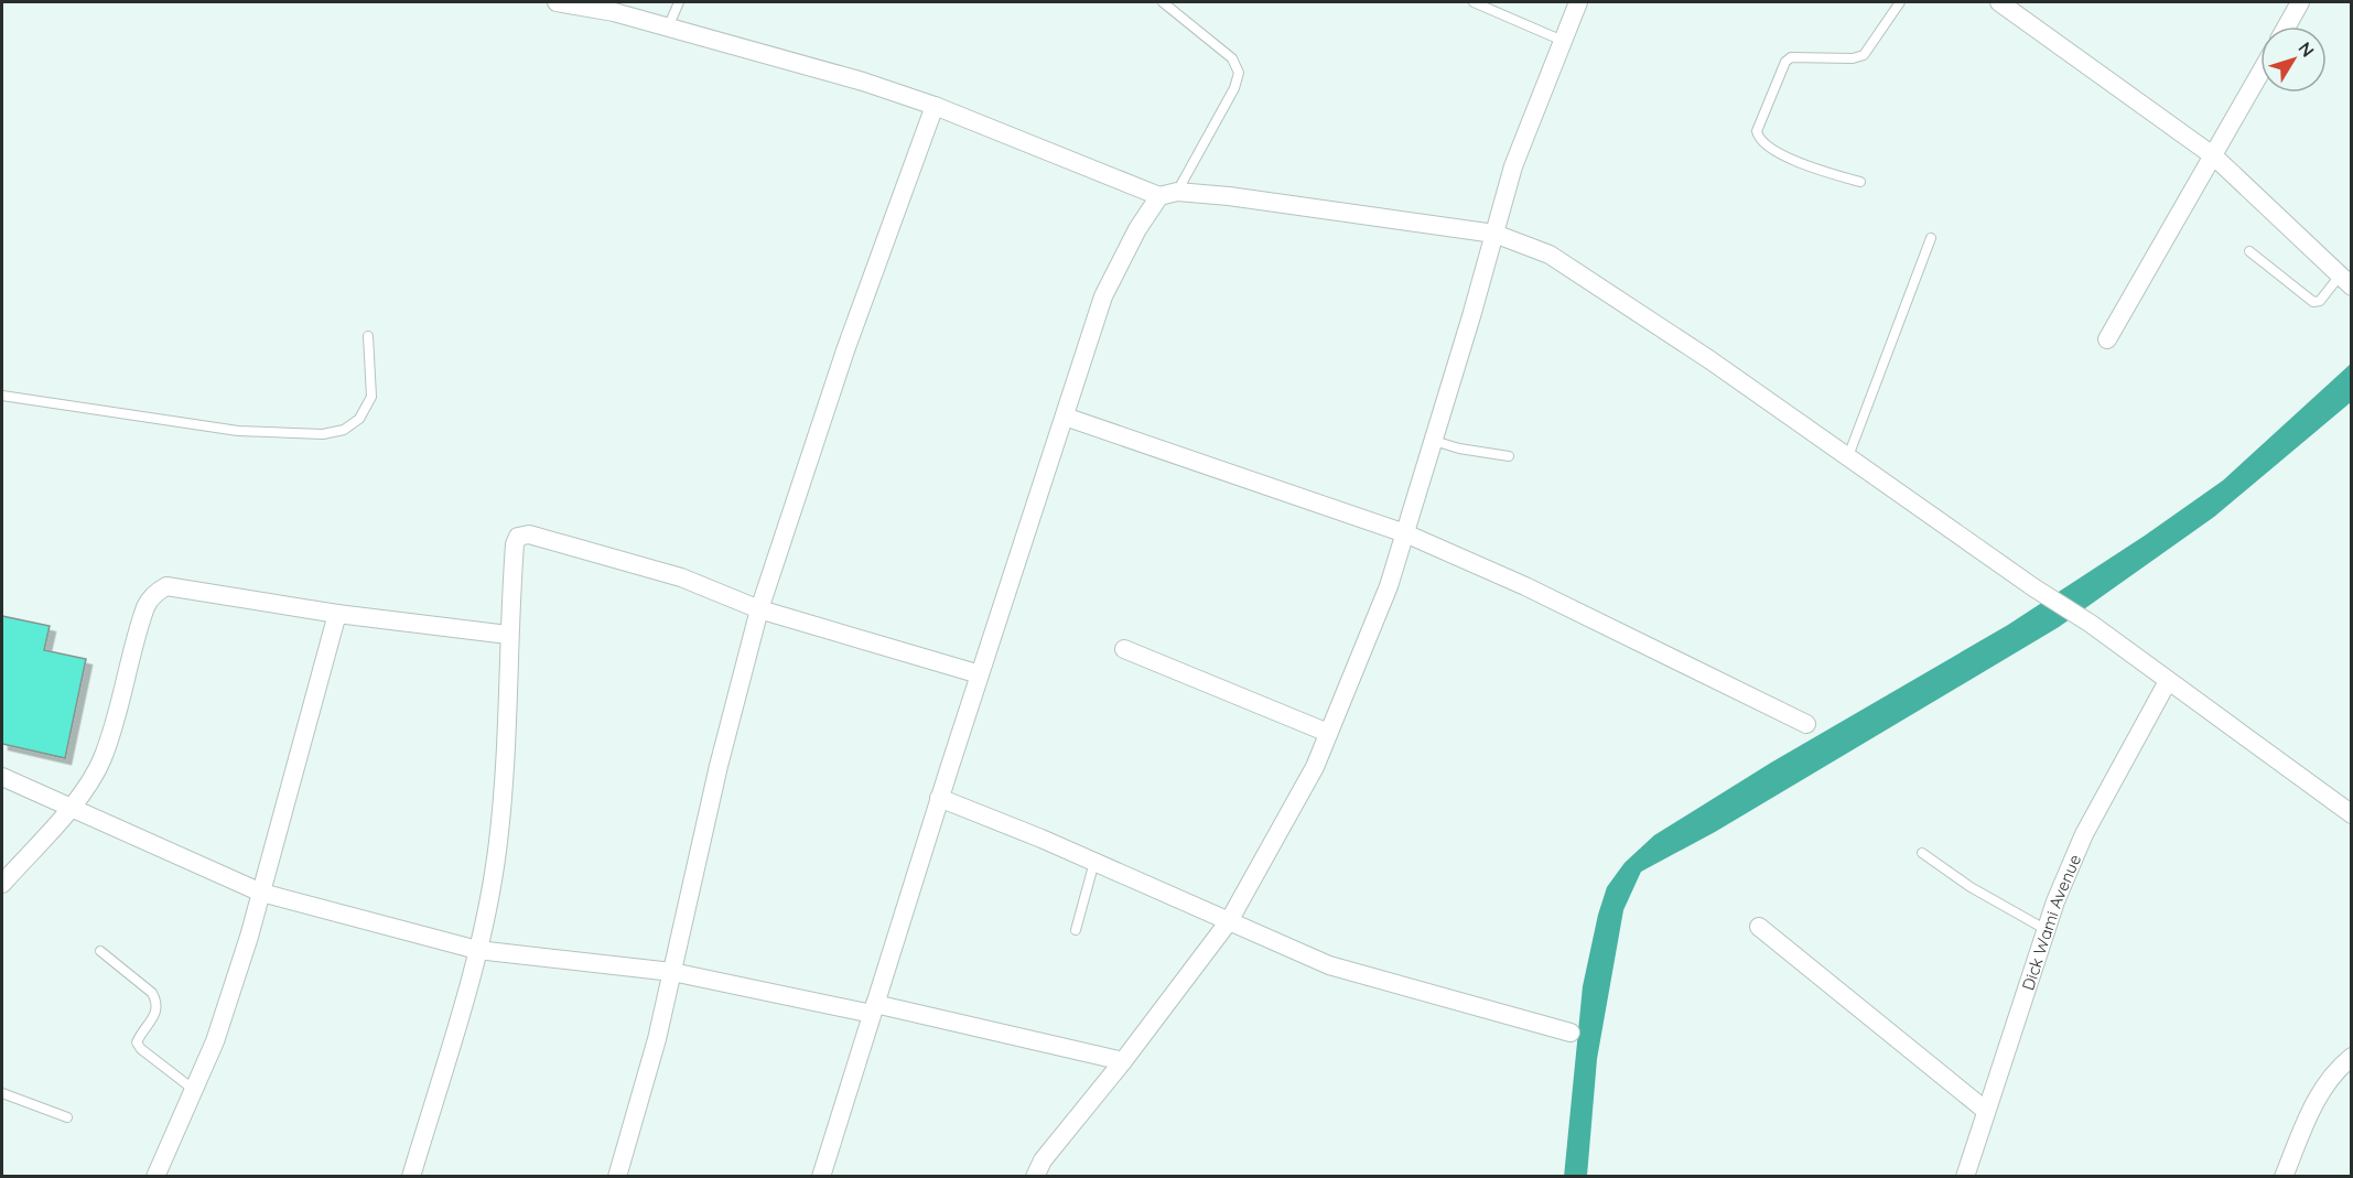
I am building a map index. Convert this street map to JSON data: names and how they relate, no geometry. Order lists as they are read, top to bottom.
{
  "streets": {
    "street": ["Dick Wami Avenue"]
  },
  "north": "top right"
}
